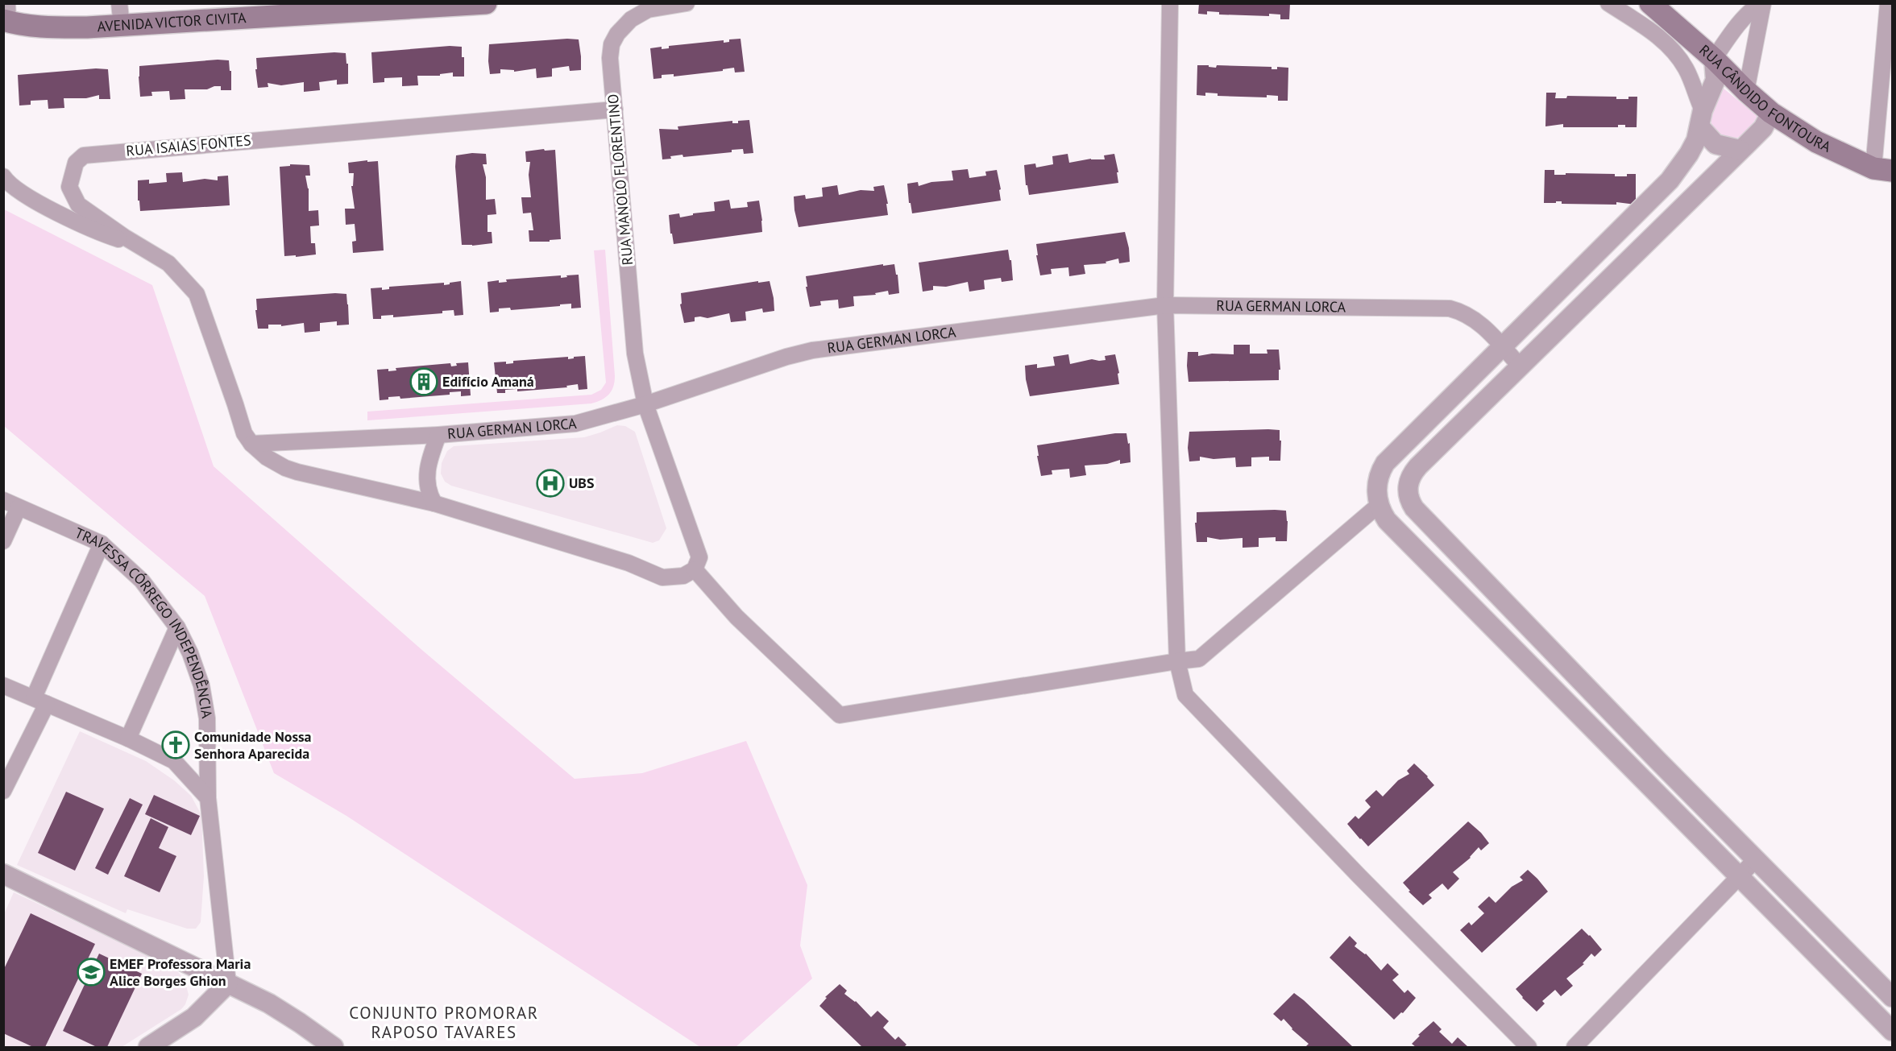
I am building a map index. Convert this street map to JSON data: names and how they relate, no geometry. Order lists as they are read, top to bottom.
{
  "streets": {
    "main road": ["AVENIDA VICTOR CIVITA", "RUA CÂNDIDO FONTOURA"],
    "street": [
      "RUA ISAIAS FONTES",
      "RUA MANOLO FLORENTINO",
      "RUA GERMAN LORCA",
      "TRAVESSA CÓRREGO INDEPENDÊNCIA"
    ]
  },
  "crossings": [
    ["RUA ISAIAS FONTES", "RUA MANOLO FLORENTINO"],
    ["RUA ISAIAS FONTES", "RUA GERMAN LORCA"],
    ["RUA MANOLO FLORENTINO", "RUA GERMAN LORCA"]
  ],
  "districts": ["CONJUNTO PROMORAR RAPOSO TAVARES"],
  "places": {
    "building": ["Edifício Amaná"],
    "hospital": ["UBS"],
    "church": ["Comunidade Nossa Senhora Aparecida"],
    "school or university": ["EMEF Professora Maria Alice Borges Ghion"]
  }
}
